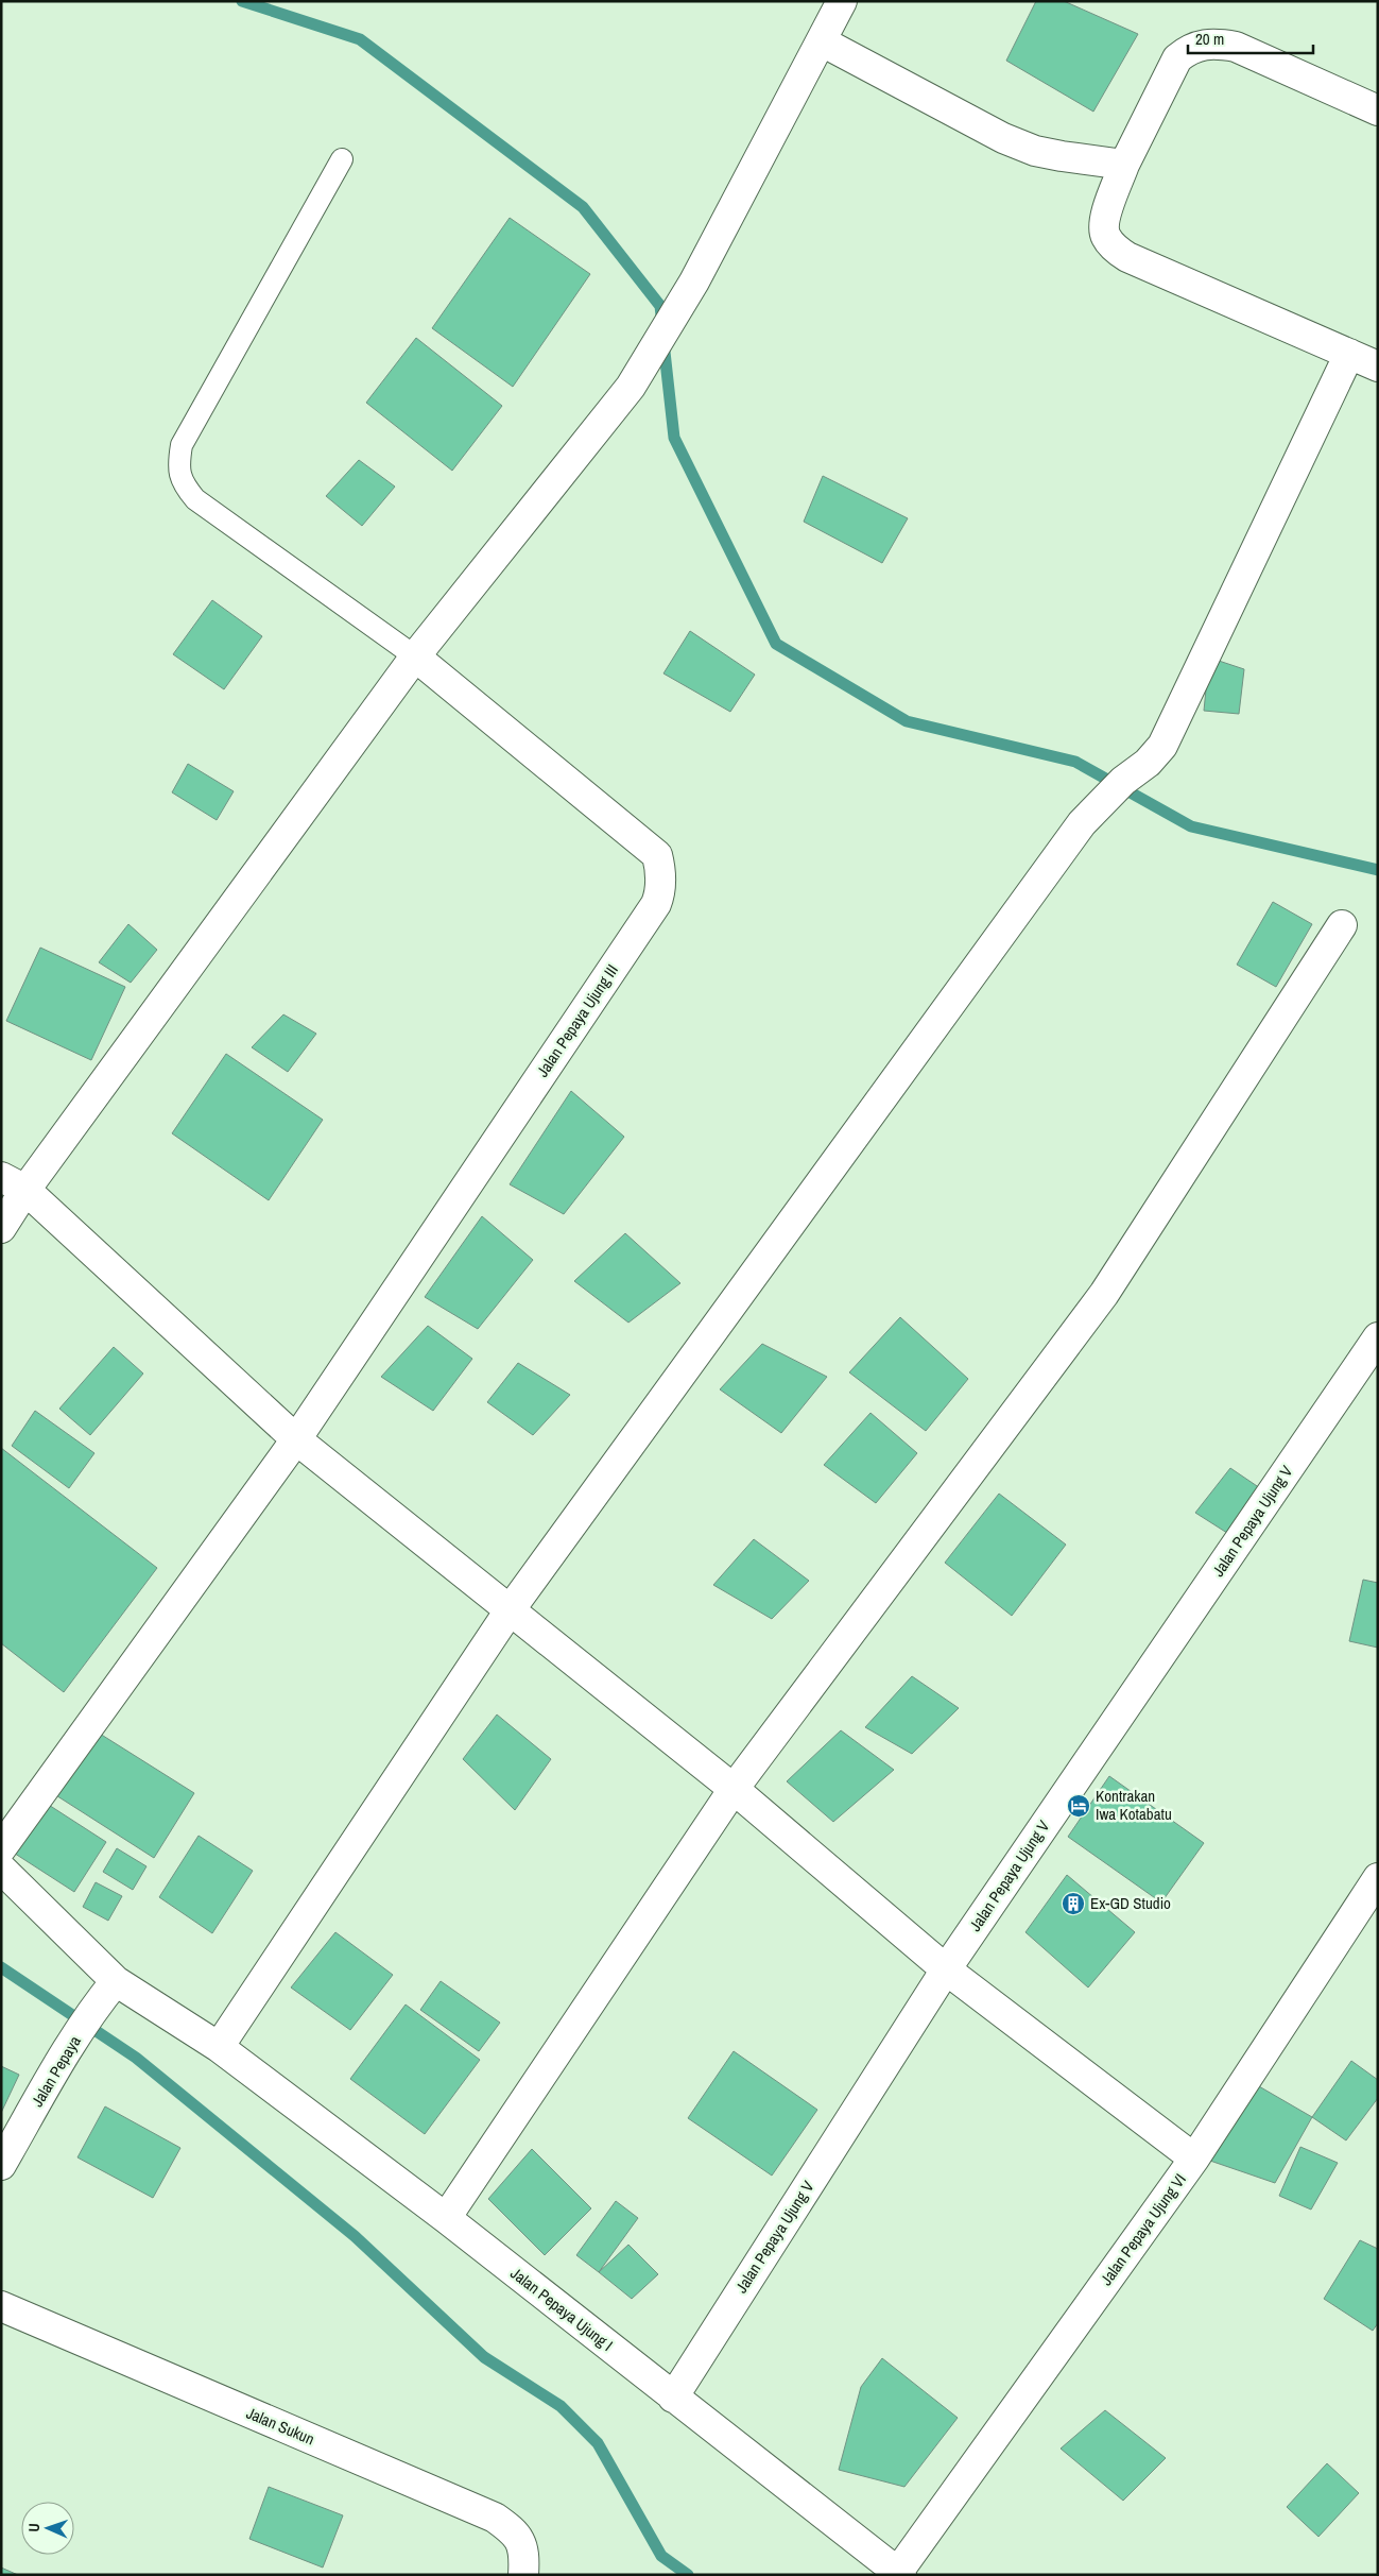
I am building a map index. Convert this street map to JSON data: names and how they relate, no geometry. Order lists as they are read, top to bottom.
{
  "streets": {
    "street": [
      "Jalan Pepaya Ujung III",
      "Jalan Pepaya Ujung V",
      "Jalan Pepaya",
      "Jalan Pepaya Ujung VI",
      "Jalan Pepaya Ujung I",
      "Jalan Sukun"
    ]
  },
  "crossings": [
    ["Jalan Pepaya Ujung V", "Jalan Pepaya Ujung I"],
    ["Jalan Pepaya", "Jalan Pepaya Ujung I"],
    ["Jalan Pepaya Ujung VI", "Jalan Pepaya Ujung I"]
  ],
  "places": {
    "hotel": ["Kontrakan Iwa Kotabatu"],
    "building": ["Ex-GD Studio"]
  },
  "scale_bar": "20 m",
  "north": "left"
}
